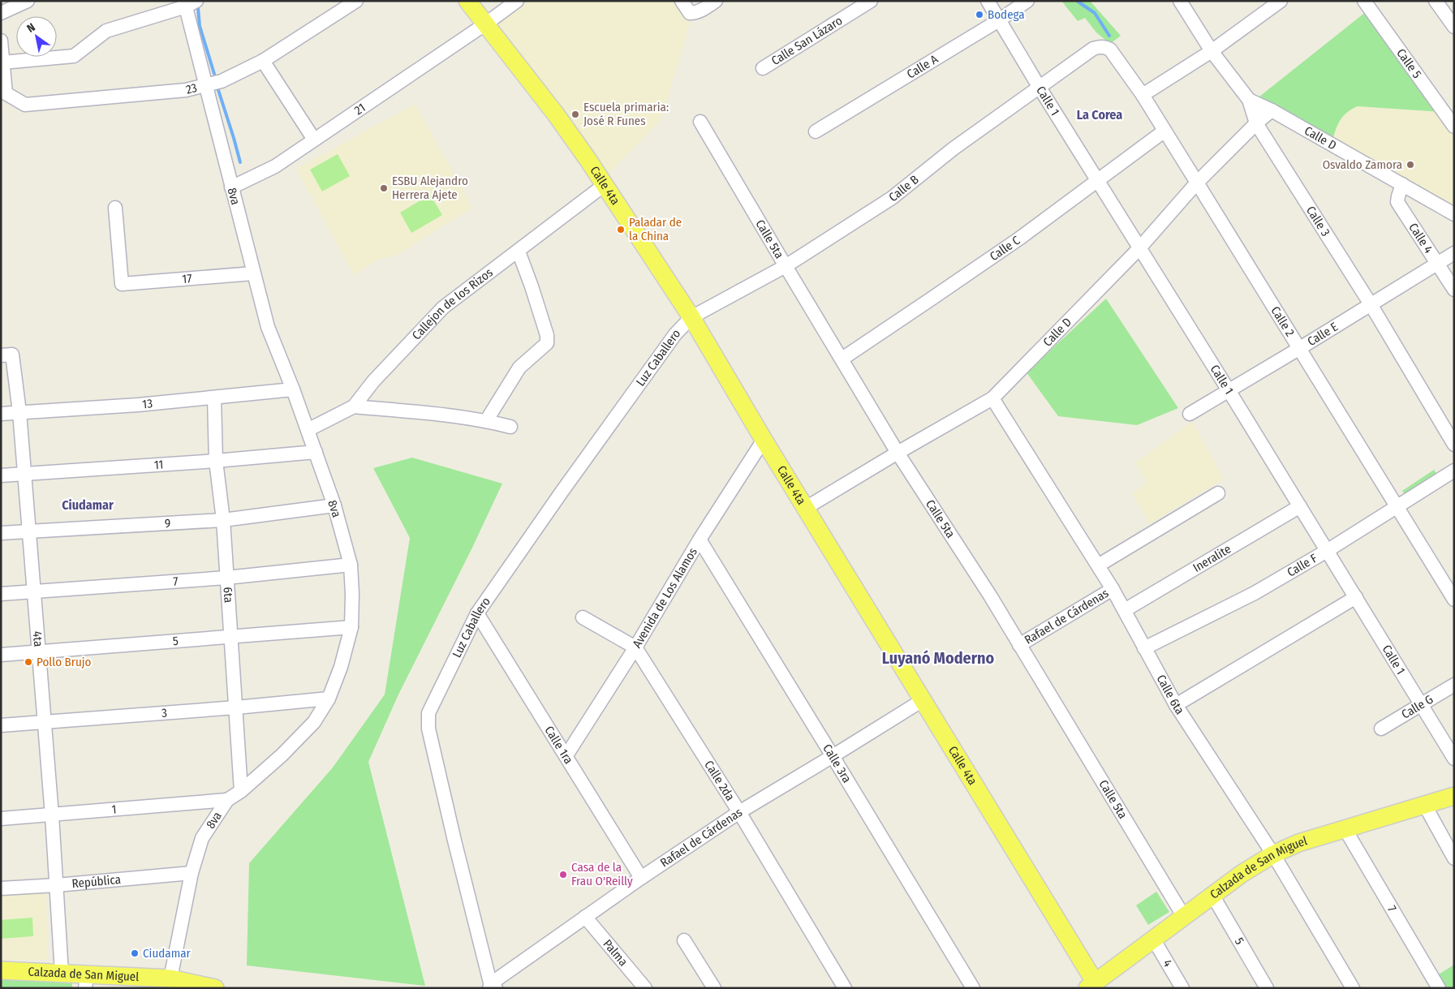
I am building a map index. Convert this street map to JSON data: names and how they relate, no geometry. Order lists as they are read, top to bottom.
{
  "streets": {
    "main road": ["Calle 4ta", "Calzada de San Miguel"],
    "street": [
      "Calle San Lázaro",
      "Calle 5",
      "Calle A",
      "23",
      "Calle 1",
      "21",
      "Calle D",
      "Calle B",
      "8va",
      "Calle 3",
      "Calle 4",
      "Calle 5ta",
      "Calle C",
      "17",
      "Callejon de los Rizos",
      "Calle 2",
      "Calle E",
      "Luz Caballero",
      "13",
      "11",
      "9",
      "Ineralite",
      "Calle F",
      "7",
      "6ta",
      "Avenida de Los Alamos",
      "Rafael de Cárdenas",
      "4ta",
      "5",
      "Calle 6ta",
      "Calle G",
      "3",
      "Calle 1ra",
      "Calle 3ra",
      "Calle 2da",
      "1",
      "República",
      "Palma",
      "4"
    ]
  },
  "crossings": [
    ["Calle A", "Calle 1"],
    ["23", "8va"],
    ["Calle 1", "Calle D"],
    ["Calle 1", "Calle B"],
    ["Calle 1", "Calle C"],
    ["Calle 1", "Calle E"],
    ["Calle 1", "Ineralite"],
    ["Calle 1", "Calle F"],
    ["Calle 1", "Calle G"],
    ["21", "Calle 4ta"],
    ["21", "8va"],
    ["Calle D", "Calle 4ta"],
    ["Calle D", "Calle 3"],
    ["Calle D", "Calle 4"],
    ["Calle D", "Calle 5ta"],
    ["Calle D", "Calle 2"],
    ["Calle D", "Calle 6ta"],
    ["Calle 4ta", "Calle B"],
    ["Calle 4ta", "Callejon de los Rizos"],
    ["Calle 4ta", "Luz Caballero"],
    ["Calle 4ta", "Avenida de Los Alamos"],
    ["Calle 4ta", "Rafael de Cárdenas"],
    ["Calle 4ta", "Calzada de San Miguel"],
    ["Calle B", "Calle 5ta"],
    ["Calle B", "Calle 2"],
    ["Calle B", "Luz Caballero"],
    ["8va", "17"],
    ["8va", "Callejon de los Rizos"],
    ["8va", "13"],
    ["8va", "11"],
    ["8va", "9"],
    ["8va", "7"],
    ["8va", "6ta"],
    ["8va", "5"],
    ["8va", "3"],
    ["8va", "1"],
    ["8va", "Calzada de San Miguel"],
    ["8va", "República"],
    ["Calle 3", "Calle E"],
    ["Calle 4", "Calle E"],
    ["Calle 5ta", "Calle C"],
    ["Calle 5ta", "Rafael de Cárdenas"],
    ["Calle 5ta", "Calzada de San Miguel"],
    ["Calle C", "Calle 2"],
    ["Calle 2", "Calle E"],
    ["Calle 2", "Calle F"],
    ["Luz Caballero", "Rafael de Cárdenas"],
    ["Luz Caballero", "Calle 1ra"],
    ["13", "6ta"],
    ["13", "4ta"],
    ["11", "6ta"],
    ["11", "4ta"],
    ["9", "6ta"],
    ["9", "4ta"],
    ["Ineralite", "Calle 6ta"],
    ["Calle F", "Calle 6ta"],
    ["7", "6ta"],
    ["7", "4ta"],
    ["7", "Calzada de San Miguel"],
    ["6ta", "5"],
    ["6ta", "3"],
    ["Avenida de Los Alamos", "Calle 1ra"],
    ["Avenida de Los Alamos", "Calle 3ra"],
    ["Avenida de Los Alamos", "Calle 2da"],
    ["Rafael de Cárdenas", "Calle 6ta"],
    ["Rafael de Cárdenas", "Calle 1ra"],
    ["Rafael de Cárdenas", "Calle 3ra"],
    ["Rafael de Cárdenas", "Calle 2da"],
    ["Rafael de Cárdenas", "Palma"],
    ["4ta", "5"],
    ["4ta", "3"],
    ["4ta", "1"],
    ["4ta", "Calzada de San Miguel"],
    ["4ta", "República"],
    ["5", "Calzada de San Miguel"],
    ["Calle 6ta", "Calzada de San Miguel"],
    ["Calzada de San Miguel", "4"]
  ],
  "districts": ["La Corea", "Ciudamar", "Luyanó Moderno"],
  "places": [
    "Bodega",
    "Escuela primaria: José R Funes",
    "Osvaldo Zamora",
    "ESBU Alejandro Herrera Ajete",
    "Paladar de la China",
    "Pollo Brujo",
    "Casa de la Frau O'Reilly",
    "Ciudamar"
  ],
  "north": "top left"
}
